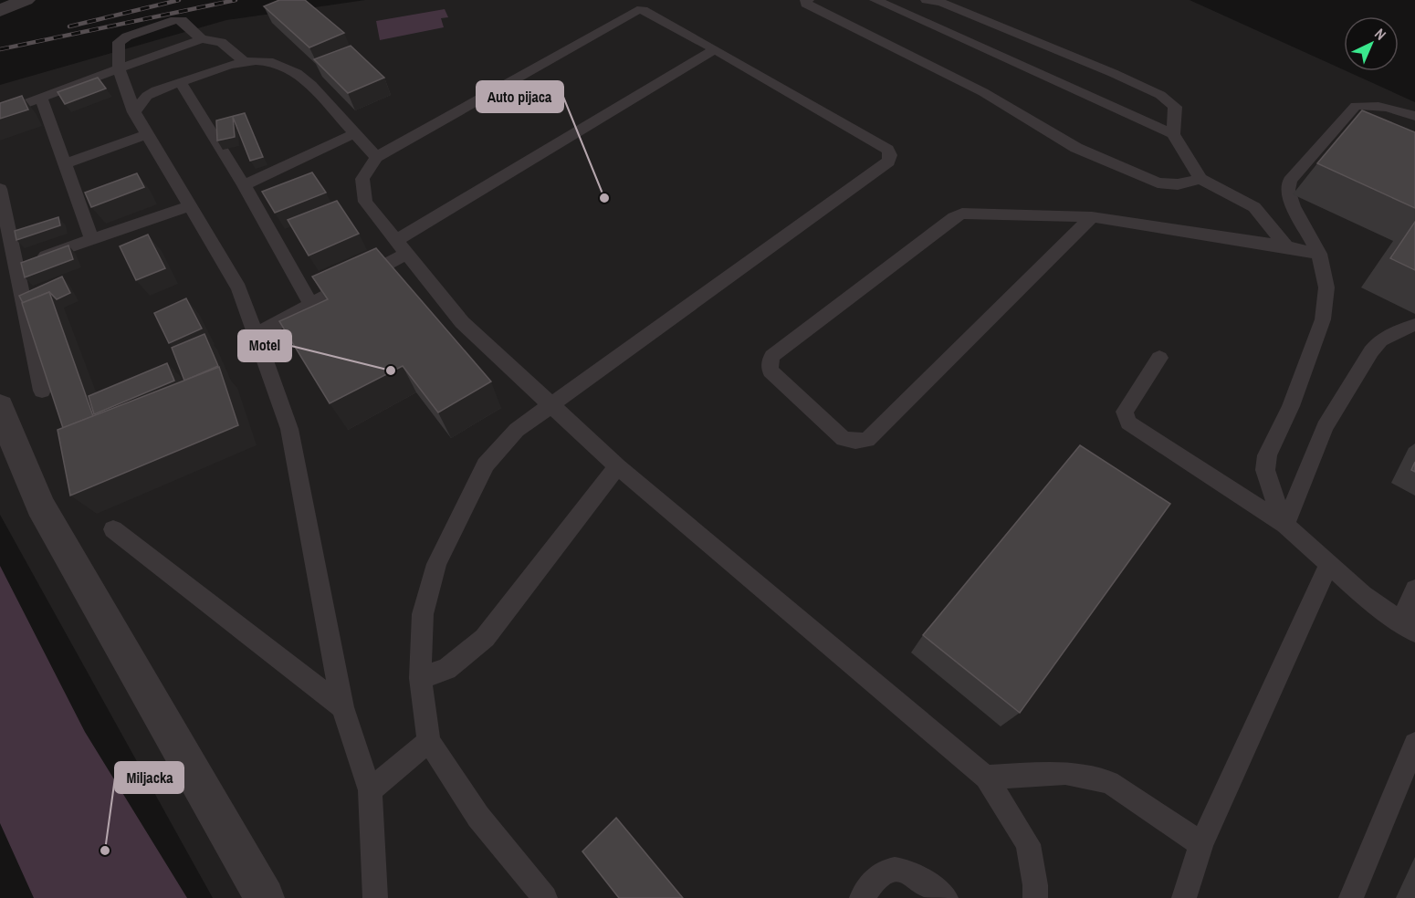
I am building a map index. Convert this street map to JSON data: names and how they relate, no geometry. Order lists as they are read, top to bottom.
{
  "places": ["Auto pijaca", "Motel", "Miljacka"],
  "north": "top right"
}
